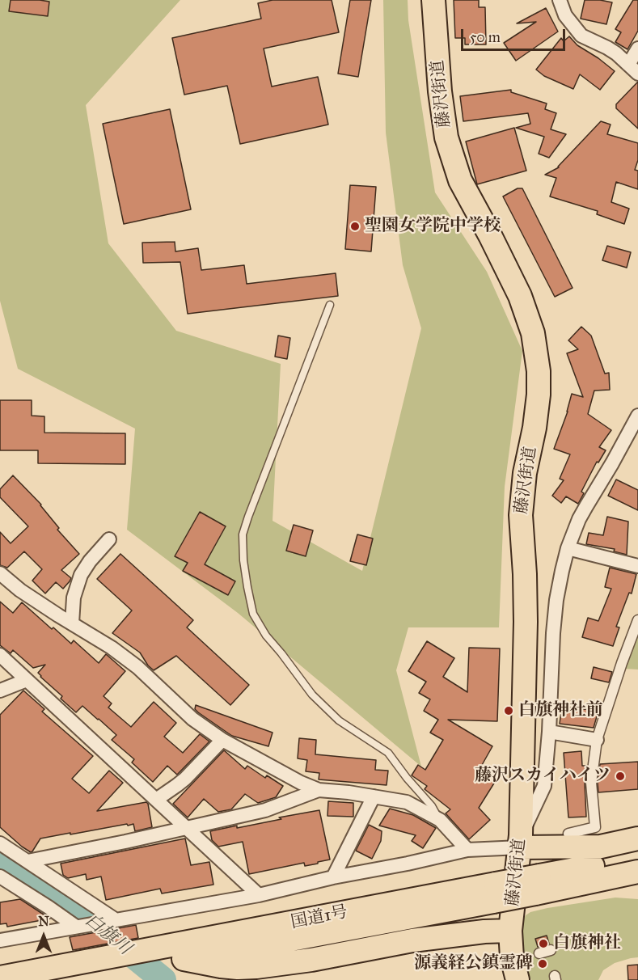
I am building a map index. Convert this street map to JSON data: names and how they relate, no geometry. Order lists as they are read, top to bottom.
{
  "streets": {
    "highway": ["藤沢街道", "国道1号"]
  },
  "water": ["白旗川"],
  "places": [
    "聖園女学院中学校",
    "白旗神社前",
    "藤沢スカイハイツ",
    "白旗神社",
    "源義経公鎮霊碑"
  ],
  "scale_bar": "50 m",
  "north": "top"
}
